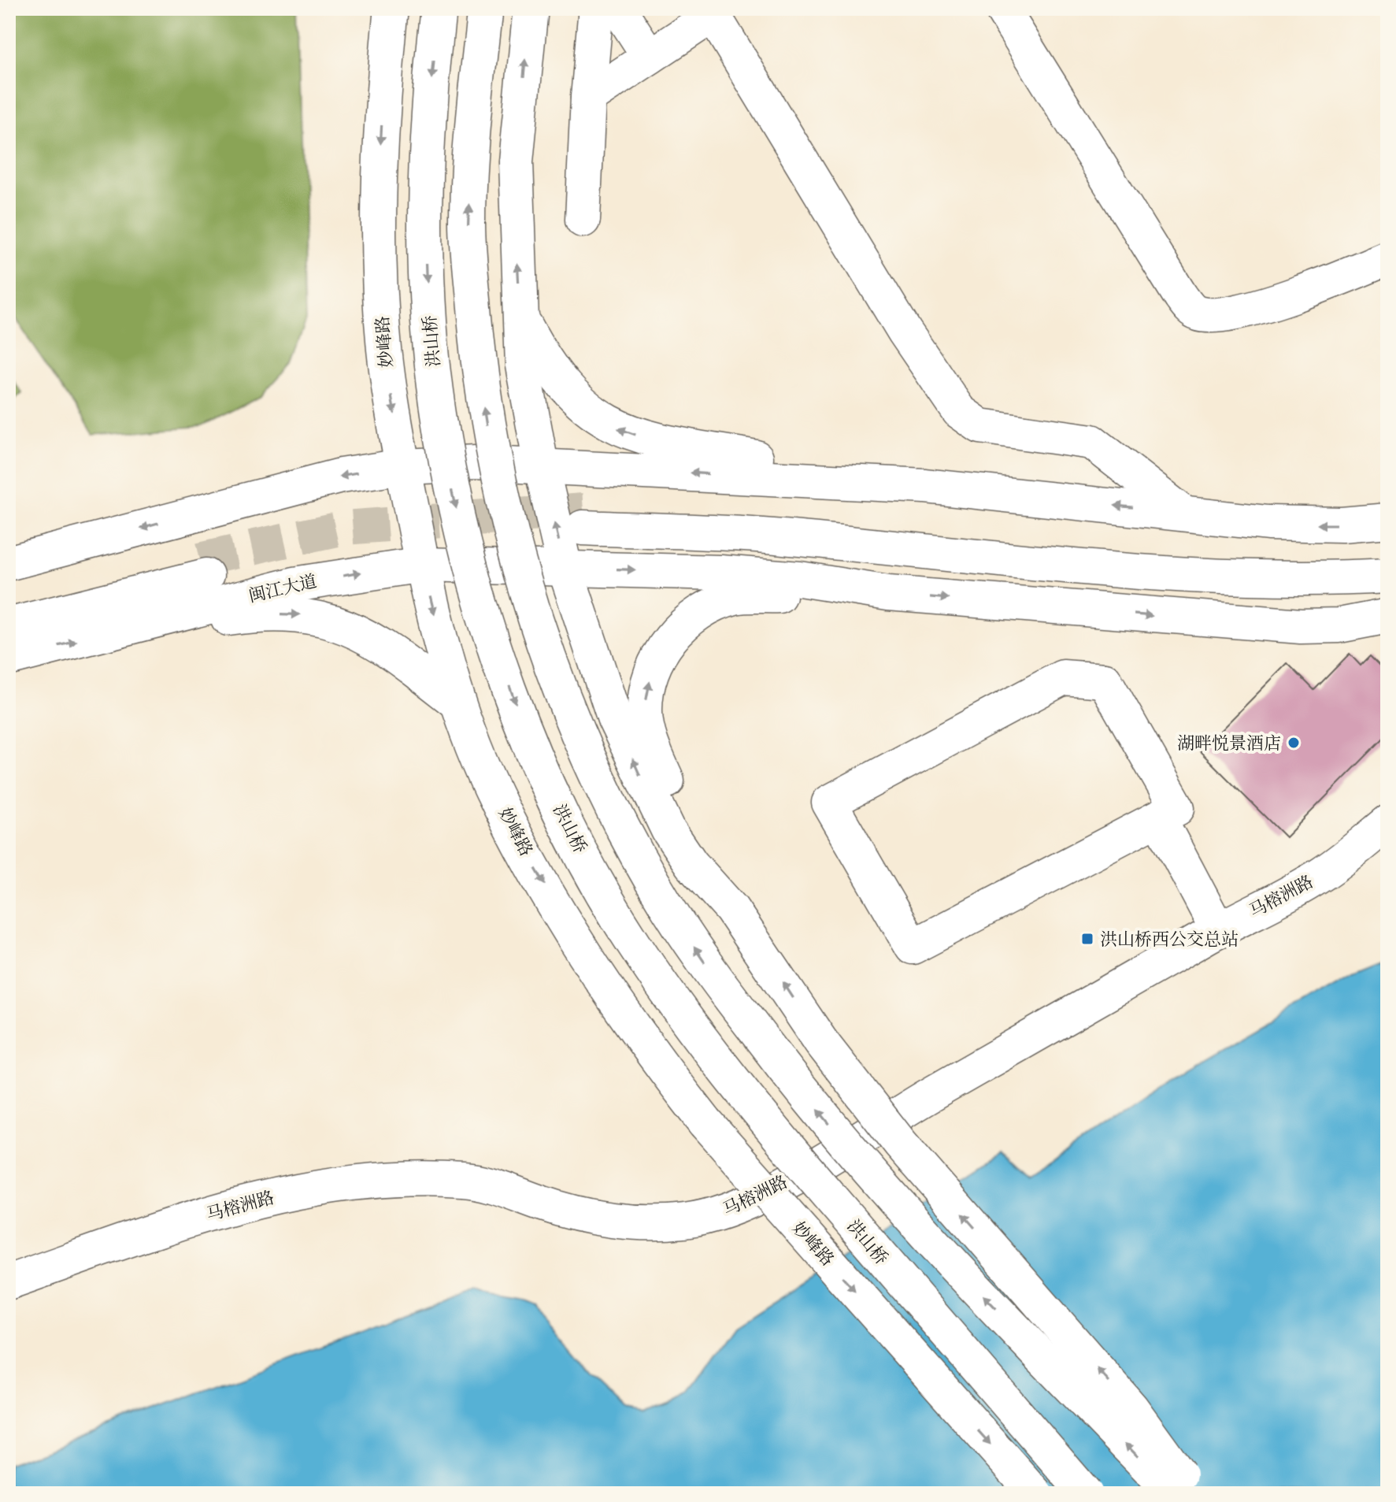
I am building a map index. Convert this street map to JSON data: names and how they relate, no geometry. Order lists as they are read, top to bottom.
{
  "streets": {
    "main road": [
      "洪山桥",
      "妙峰路",
      "闽江大道",
      "马榕洲路"
    ]
  },
  "crossings": [
    ["妙峰路", "闽江大道"]
  ],
  "places": {
    "other": ["湖畔悦景酒店"],
    "transit": ["洪山桥西公交总站"]
  }
}
